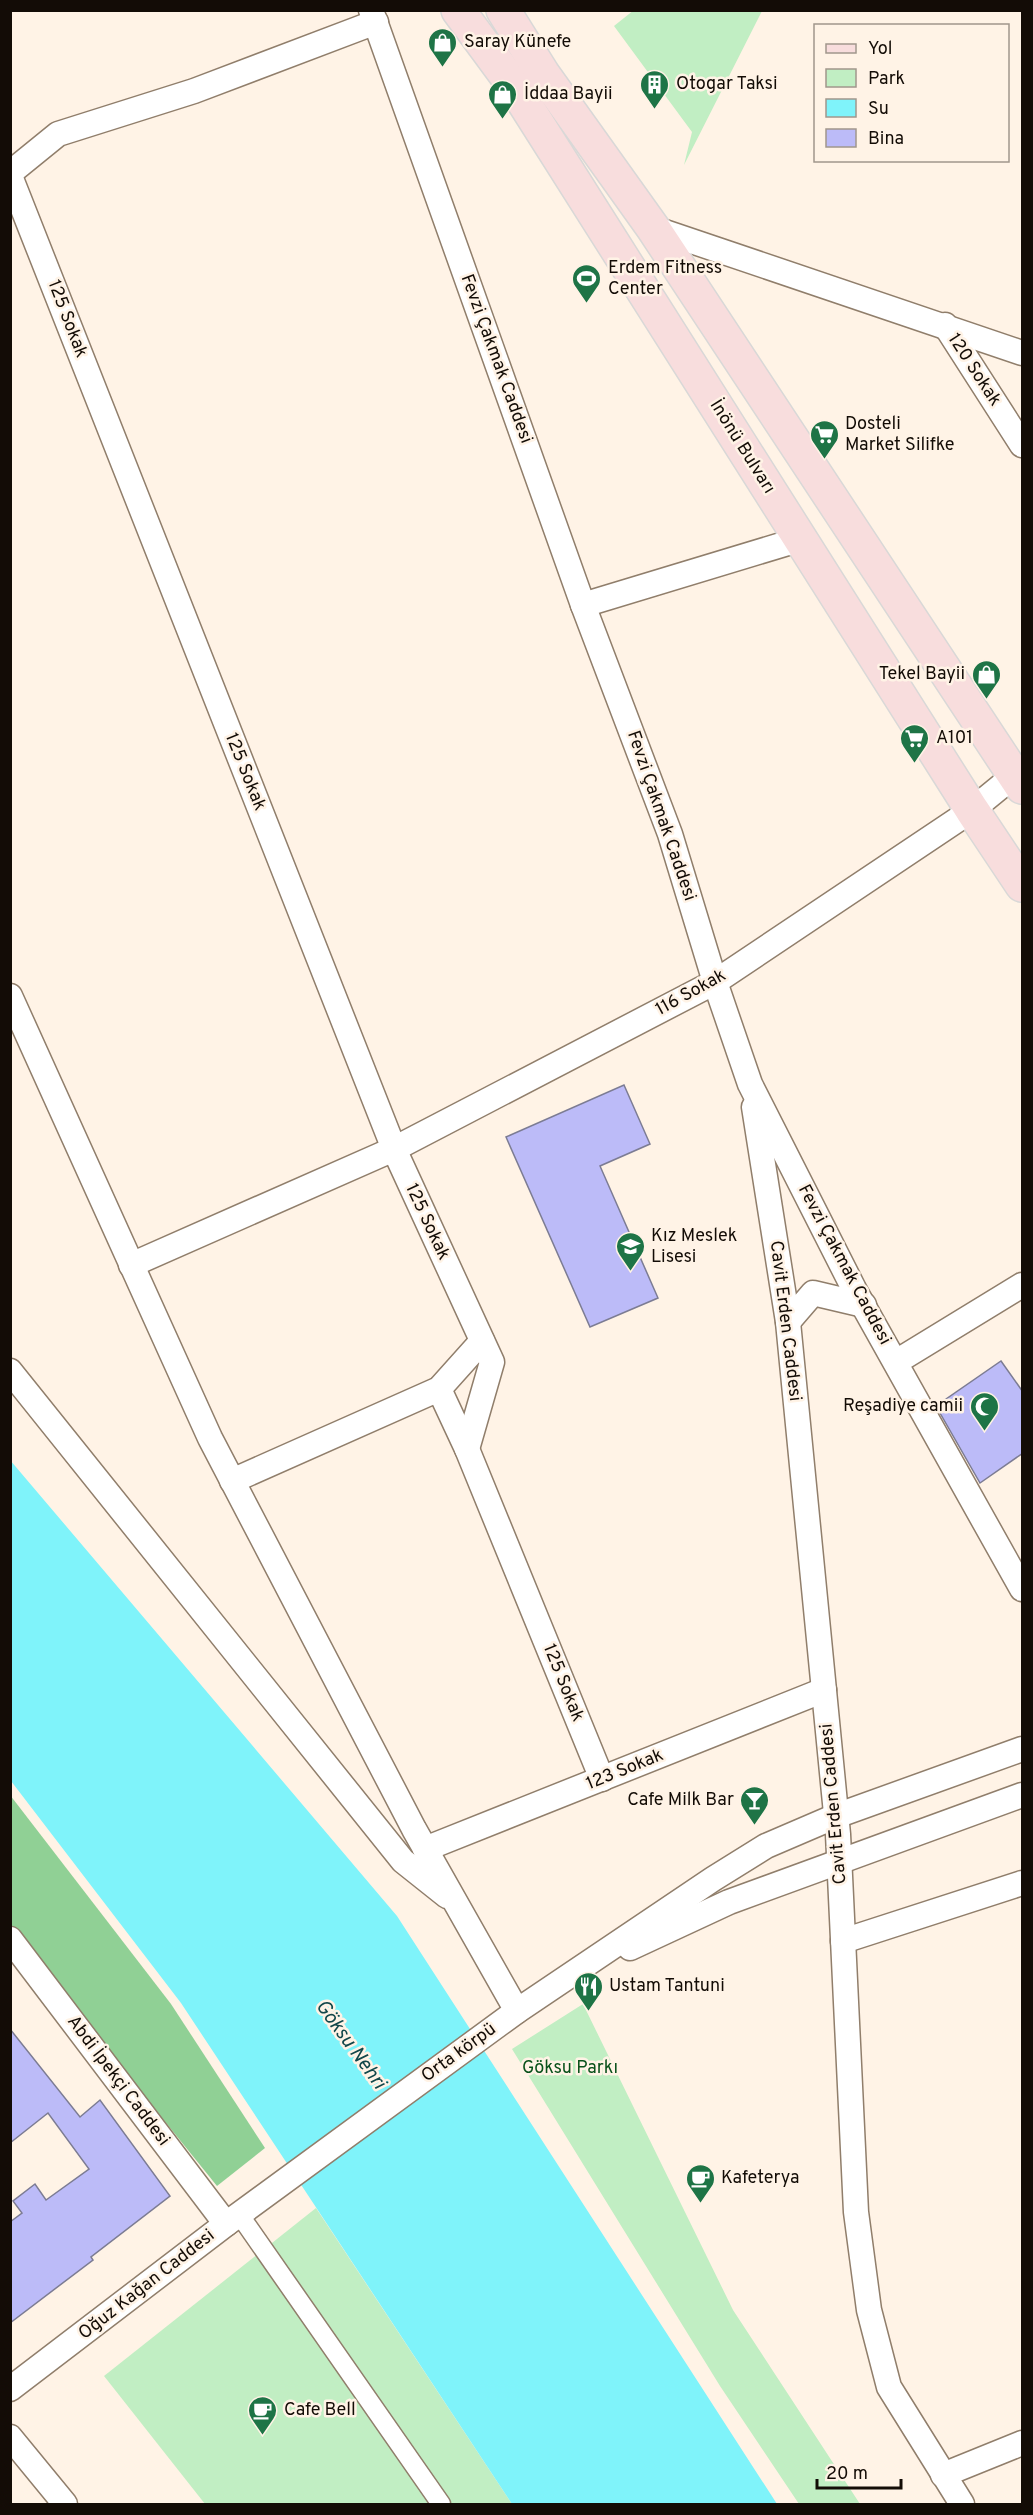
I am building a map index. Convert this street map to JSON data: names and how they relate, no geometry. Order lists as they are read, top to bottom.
{
  "streets": {
    "main road": ["İnönü Bulvarı"],
    "street": [
      "125 Sokak",
      "Fevzi Çakmak Caddesi",
      "120 Sokak",
      "116 Sokak",
      "Cavit Erden Caddesi",
      "123 Sokak",
      "Orta körpü",
      "Abdi İpekçi Caddesi",
      "Oğuz Kağan Caddesi"
    ]
  },
  "crossings": [
    ["125 Sokak", "116 Sokak"],
    ["125 Sokak", "123 Sokak"],
    ["Fevzi Çakmak Caddesi", "116 Sokak"],
    ["Fevzi Çakmak Caddesi", "Cavit Erden Caddesi"],
    ["İnönü Bulvarı", "116 Sokak"],
    ["Cavit Erden Caddesi", "123 Sokak"],
    ["Orta körpü", "Oğuz Kağan Caddesi"],
    ["Abdi İpekçi Caddesi", "Oğuz Kağan Caddesi"]
  ],
  "water": ["Göksu Nehri"],
  "parks": ["Göksu Parkı"],
  "places": {
    "shop": ["Saray Künefe", "İddaa Bayii", "Tekel Bayii"],
    "building": ["Otogar Taksi"],
    "sports": ["Erdem Fitness Center"],
    "supermarket": ["Dosteli Market Silifke", "A101"],
    "school or university": ["Kız Meslek Lisesi"],
    "mosque": ["Reşadiye camii"],
    "bar": ["Cafe Milk Bar"],
    "restaurant": ["Ustam Tantuni"],
    "cafe": ["Kafeterya", "Cafe Bell"]
  },
  "legend": [
    "Yol",
    "Park",
    "Su",
    "Bina"
  ],
  "scale_bar": "20 m"
}
